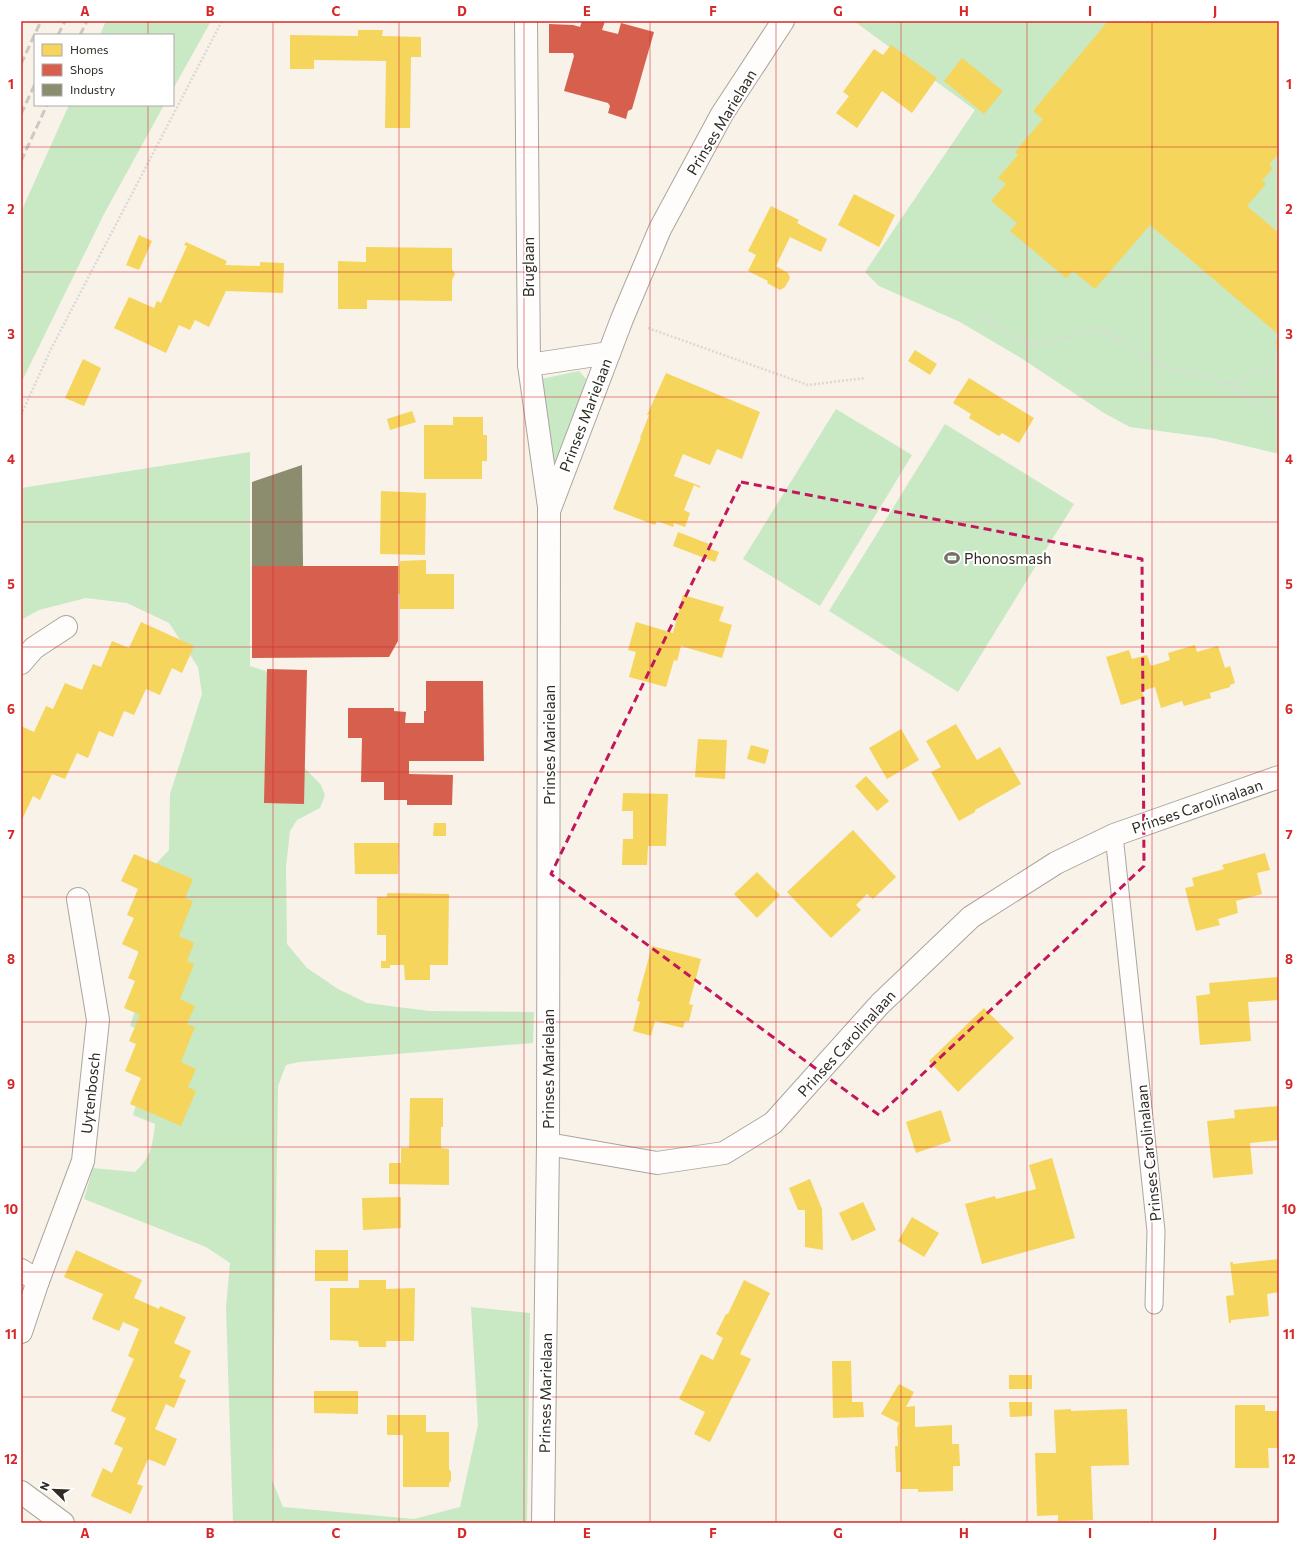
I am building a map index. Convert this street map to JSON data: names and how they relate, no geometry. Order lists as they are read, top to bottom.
{
  "streets": {
    "street": [
      "Prinses Marielaan",
      "Bruglaan",
      "Prinses Carolinalaan",
      "Uytenbosch"
    ]
  },
  "crossings": [
    ["Prinses Marielaan", "Bruglaan"],
    ["Prinses Marielaan", "Prinses Carolinalaan"]
  ],
  "places": {
    "sports": ["Phonosmash"]
  },
  "legend": ["Homes", "Shops", "Industry"],
  "north": "top left",
  "grid": {
    "columns": [
      "A",
      "B",
      "C",
      "D",
      "E",
      "F",
      "G",
      "H",
      "I",
      "J"
    ],
    "rows": [
      "1",
      "2",
      "3",
      "4",
      "5",
      "6",
      "7",
      "8",
      "9",
      "10",
      "11",
      "12"
    ]
  }
}
